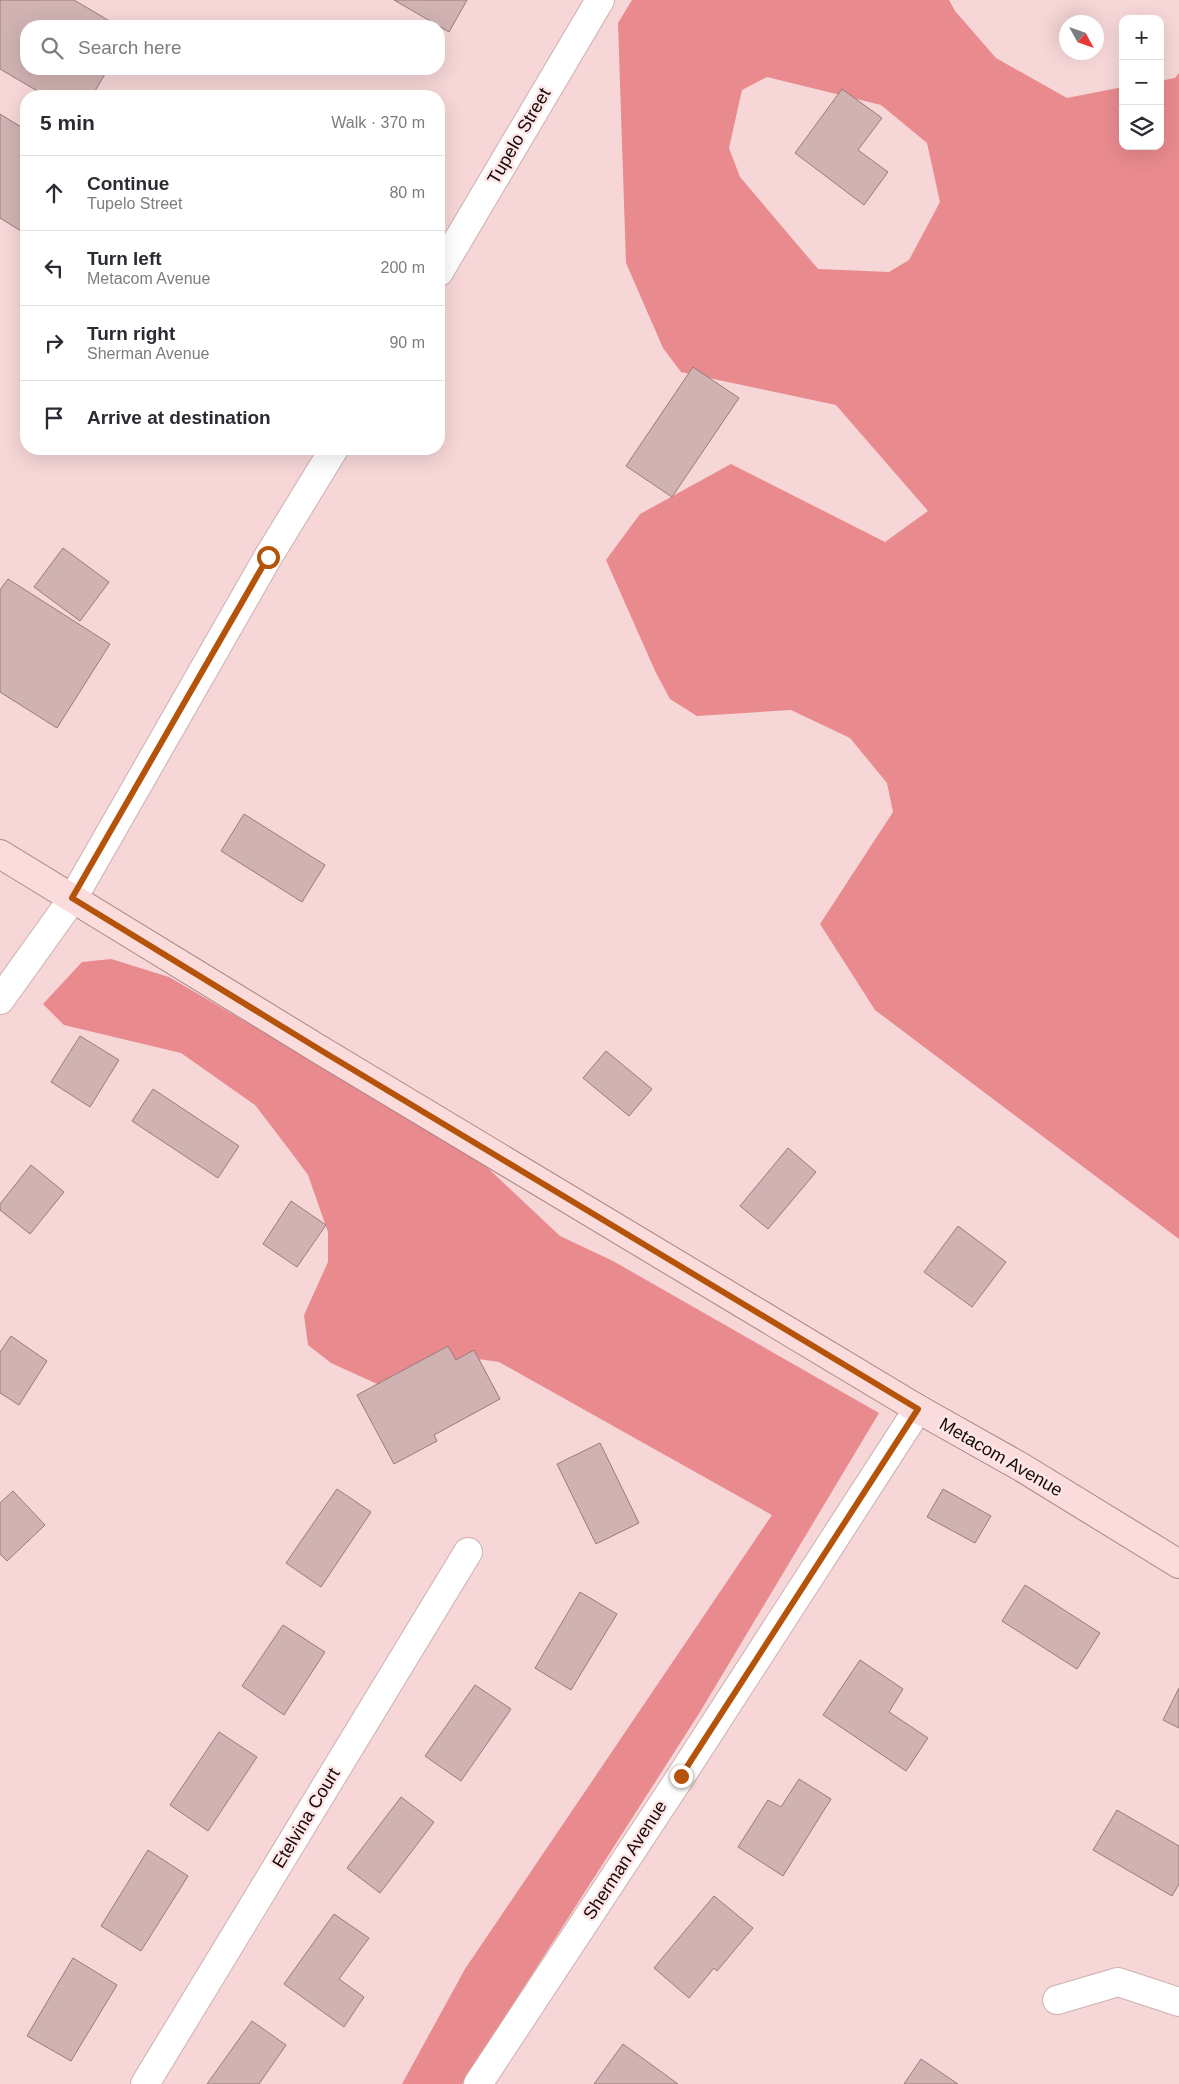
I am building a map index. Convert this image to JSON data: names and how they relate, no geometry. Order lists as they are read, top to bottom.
{
  "streets": {
    "main road": ["Metacom Avenue"],
    "street": ["Tupelo Street", "Etelvina Court", "Sherman Avenue"]
  },
  "crossings": [
    ["Metacom Avenue", "Sherman Avenue"]
  ],
  "north": "bottom right",
  "page": {
    "map_buttons": ["+", "−"],
    "search": "Search here",
    "heading": ["5 min", "Walk · 370 m"],
    "list": [
      ["Continue", "Tupelo Street", "80 m"],
      ["Turn left", "Metacom Avenue", "200 m"],
      ["Turn right", "Sherman Avenue", "90 m"],
      "Arrive at destination"
    ]
  }
}
